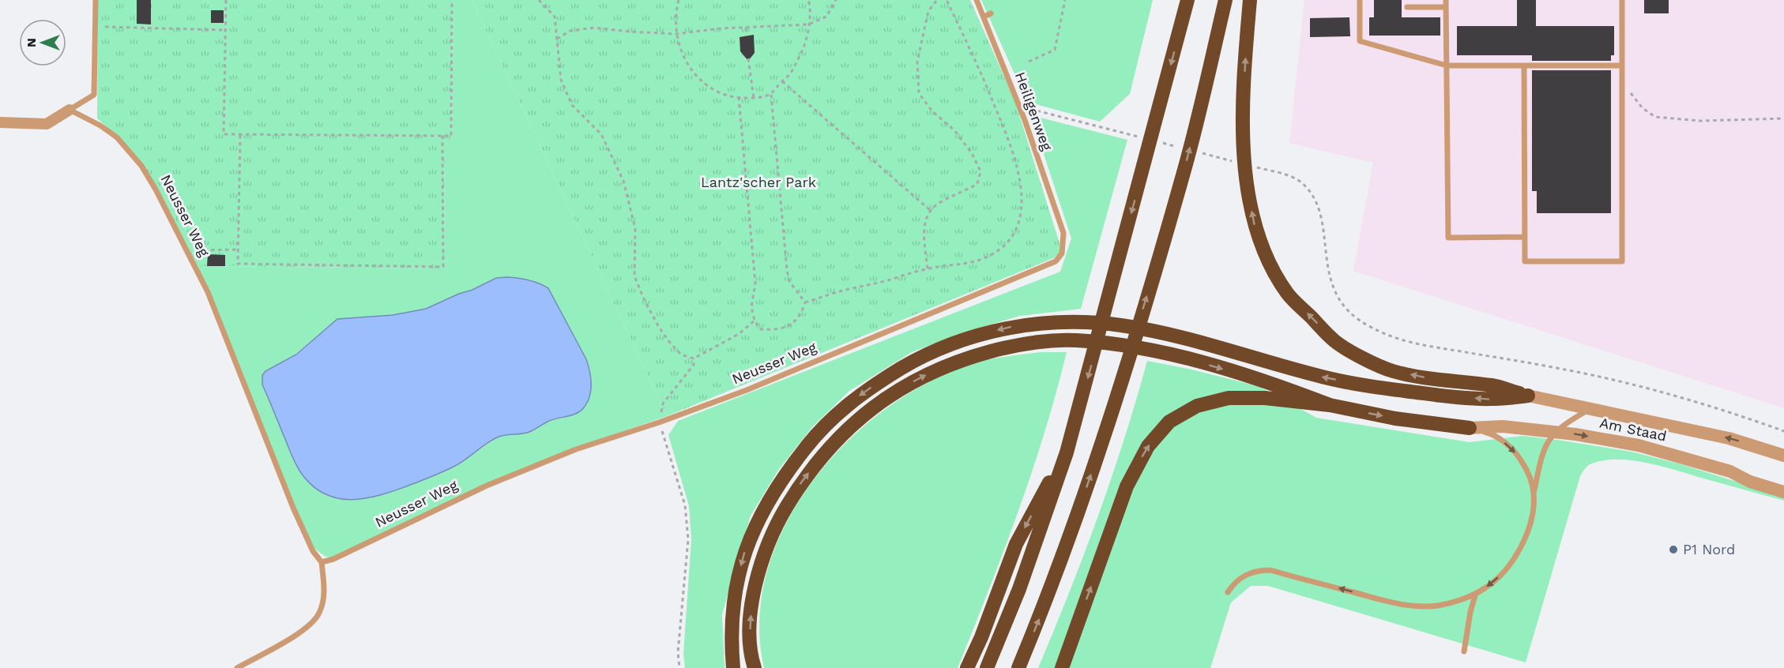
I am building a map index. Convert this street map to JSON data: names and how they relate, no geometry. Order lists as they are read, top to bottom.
{
  "streets": {
    "street": ["Am Staad"],
    "lane": ["Heiligenweg", "Neusser Weg"]
  },
  "crossings": [
    ["Heiligenweg", "Neusser Weg"]
  ],
  "parks": ["Lantz'scher Park"],
  "places": ["P1 Nord"],
  "north": "left"
}
